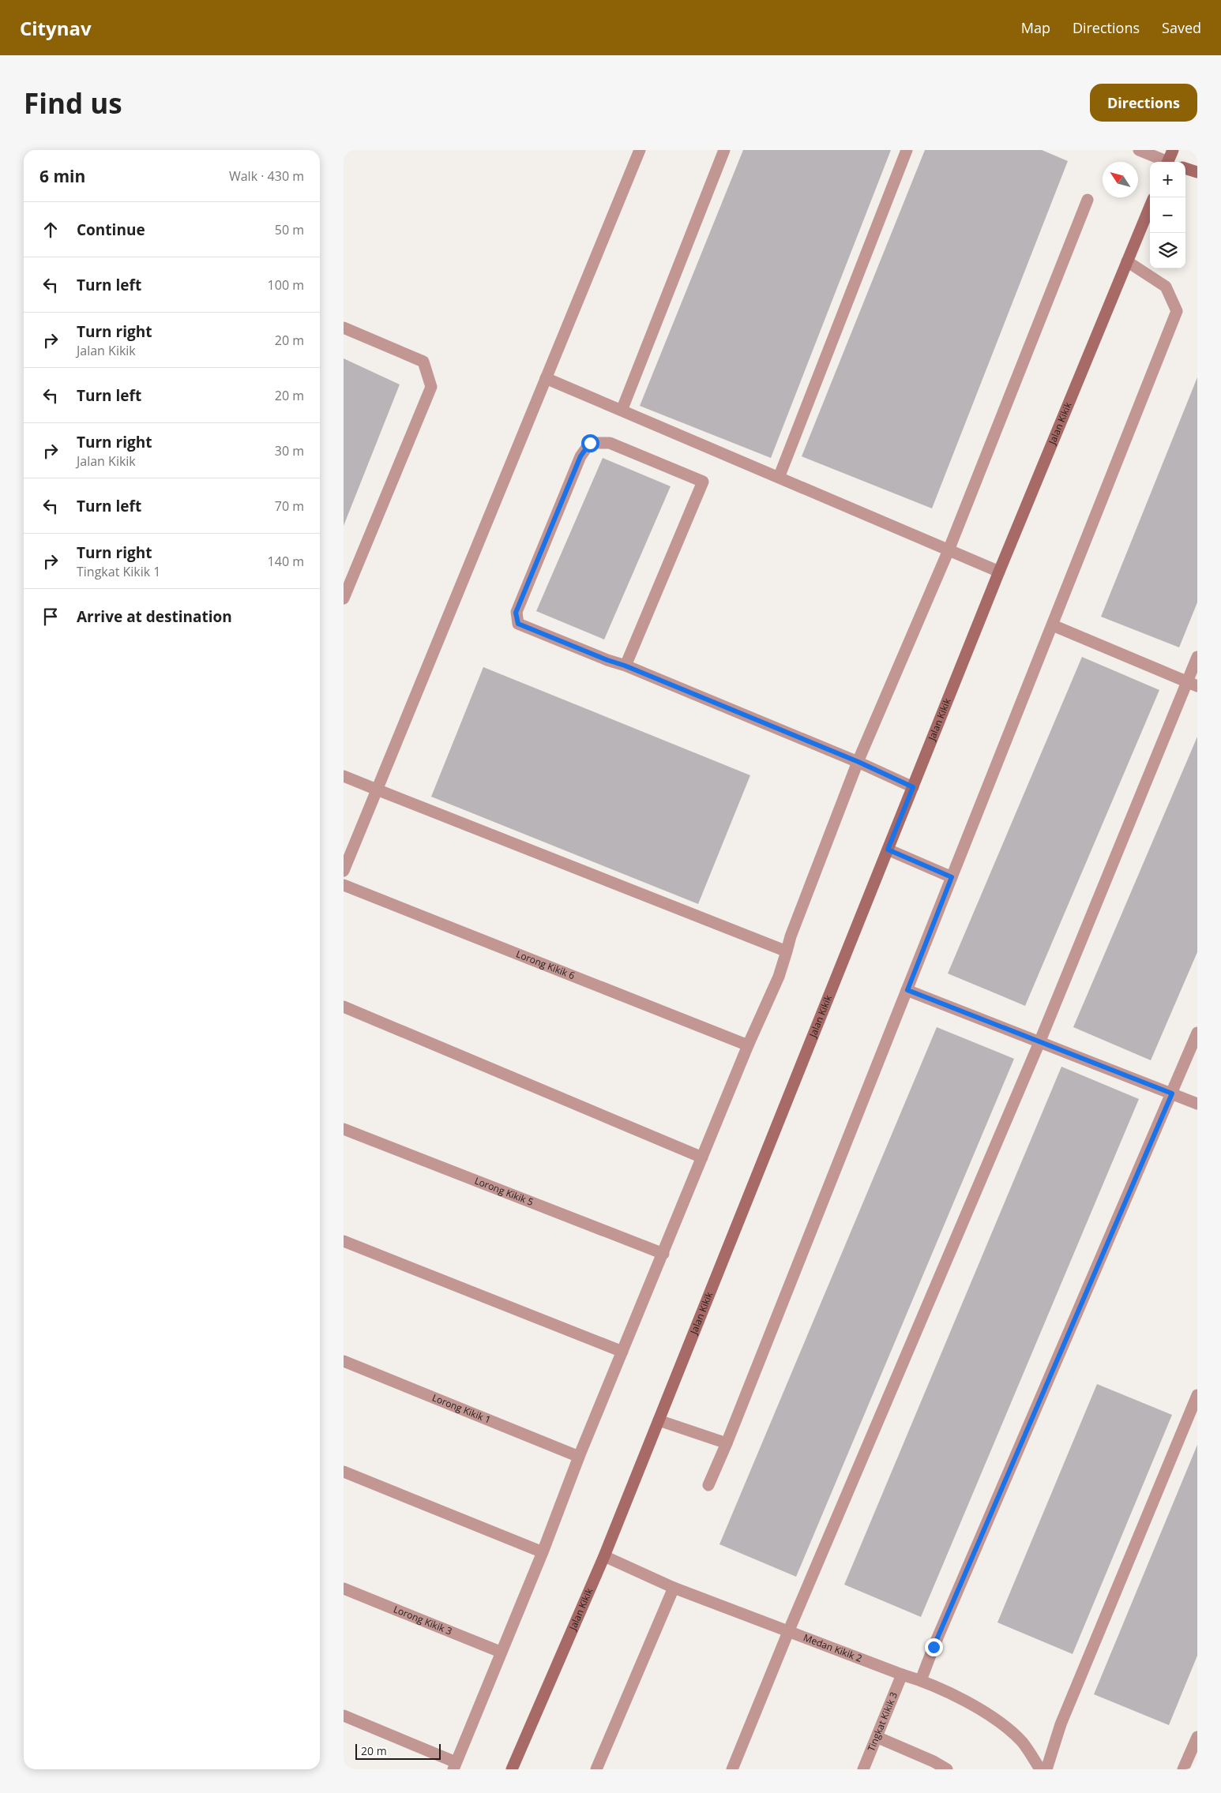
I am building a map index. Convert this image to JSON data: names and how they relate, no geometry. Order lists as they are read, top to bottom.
{
  "streets": {
    "street": [
      "Jalan Kikik",
      "Lorong Kikik 6",
      "Lorong Kikik 5",
      "Lorong Kikik 1",
      "Lorong Kikik 3",
      "Medan Kikik 2",
      "Tingkat Kikik 3"
    ]
  },
  "crossings": [
    ["Jalan Kikik", "Medan Kikik 2"],
    ["Medan Kikik 2", "Tingkat Kikik 3"]
  ],
  "scale_bar": "20 m",
  "north": "top left",
  "page": {
    "header": "Citynav",
    "nav": ["Map", "Directions", "Saved"],
    "buttons": "Directions",
    "title": "Find us",
    "heading": ["6 min", "Walk · 430 m"],
    "map_buttons": ["+", "−"],
    "list": [
      ["Continue", "50 m"],
      ["Turn left", "100 m"],
      ["Turn right", "Jalan Kikik", "20 m"],
      ["Turn left", "20 m"],
      ["Turn right", "Jalan Kikik", "30 m"],
      ["Turn left", "70 m"],
      ["Turn right", "Tingkat Kikik 1", "140 m"],
      "Arrive at destination"
    ],
    "scale": "20 m"
  }
}
